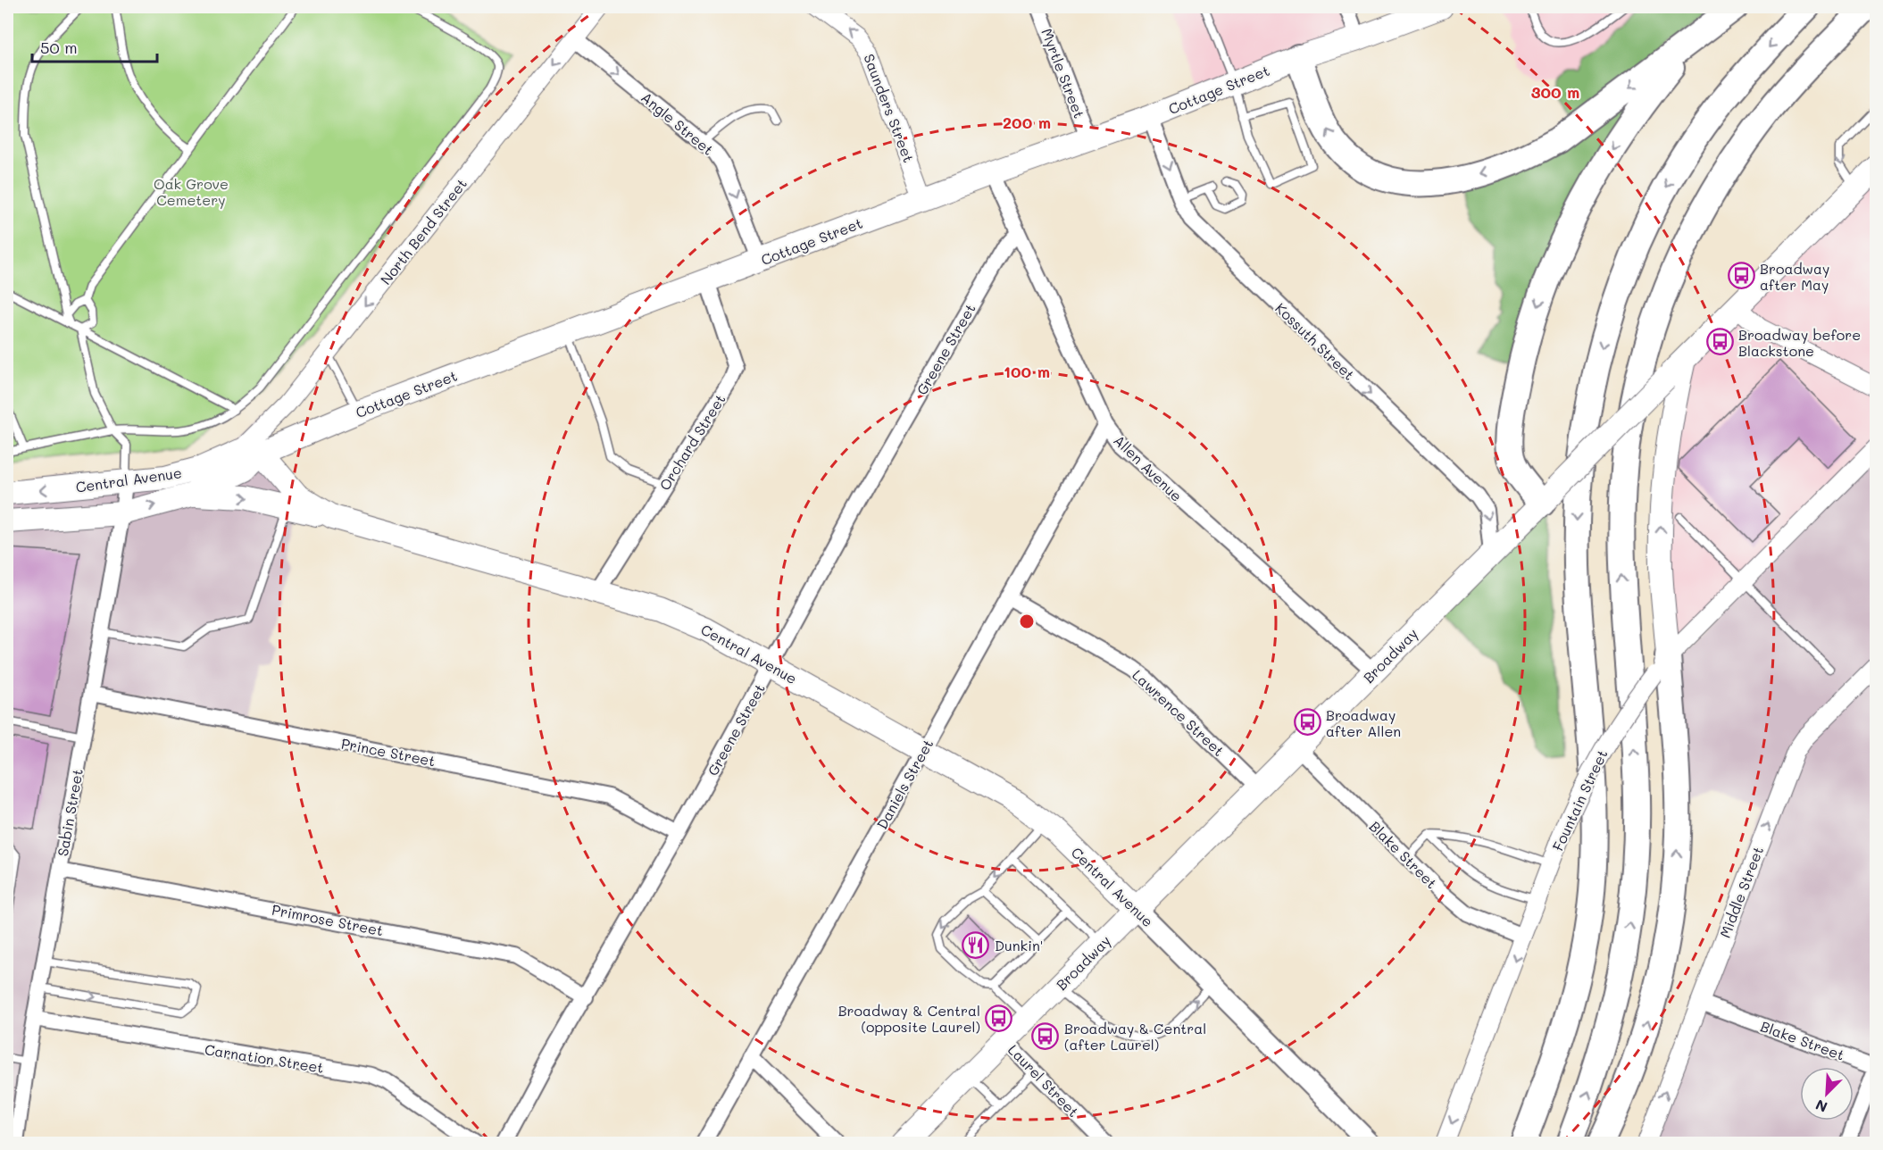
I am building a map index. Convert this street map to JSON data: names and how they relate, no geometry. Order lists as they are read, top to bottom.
{
  "streets": {
    "main road": ["Cottage Street", "Central Avenue", "Broadway"],
    "street": [
      "Myrtle Street",
      "Saunders Street",
      "Angle Street",
      "North Bend Street",
      "Kossuth Street",
      "Greene Street",
      "Orchard Street",
      "Allen Avenue",
      "Lawrence Street",
      "Prince Street",
      "Daniels Street",
      "Fountain Street",
      "Sabin Street",
      "Blake Street",
      "Middle Street",
      "Primrose Street",
      "Carnation Street",
      "Laurel Street"
    ]
  },
  "crossings": [
    ["Myrtle Street", "Cottage Street"],
    ["Cottage Street", "Saunders Street"],
    ["Cottage Street", "Angle Street"],
    ["Cottage Street", "North Bend Street"],
    ["Cottage Street", "Kossuth Street"],
    ["Cottage Street", "Orchard Street"],
    ["Cottage Street", "Allen Avenue"],
    ["Cottage Street", "Central Avenue"],
    ["Angle Street", "North Bend Street"],
    ["North Bend Street", "Central Avenue"],
    ["Kossuth Street", "Broadway"],
    ["Greene Street", "Allen Avenue"],
    ["Greene Street", "Central Avenue"],
    ["Greene Street", "Prince Street"],
    ["Greene Street", "Primrose Street"],
    ["Orchard Street", "Central Avenue"],
    ["Allen Avenue", "Broadway"],
    ["Allen Avenue", "Daniels Street"],
    ["Central Avenue", "Broadway"],
    ["Central Avenue", "Daniels Street"],
    ["Central Avenue", "Sabin Street"],
    ["Broadway", "Lawrence Street"],
    ["Broadway", "Blake Street"],
    ["Broadway", "Laurel Street"],
    ["Lawrence Street", "Daniels Street"],
    ["Prince Street", "Sabin Street"],
    ["Fountain Street", "Blake Street"],
    ["Sabin Street", "Primrose Street"],
    ["Sabin Street", "Carnation Street"],
    ["Blake Street", "Middle Street"]
  ],
  "one_way": [
    "Saunders Street",
    "Angle Street",
    "North Bend Street",
    "Kossuth Street",
    "Middle Street"
  ],
  "parks": ["Oak Grove Cemetery"],
  "places": {
    "bus stop": [
      "Broadway after May",
      "Broadway before Blackstone",
      "Broadway after Allen",
      "Broadway & Central (opposite Laurel)",
      "Broadway & Central (after Laurel)"
    ],
    "restaurant": ["Dunkin'"]
  },
  "scale_bar": "50 m",
  "north": "bottom left",
  "rings": ["300 m", "200 m", "100 m"]
}
